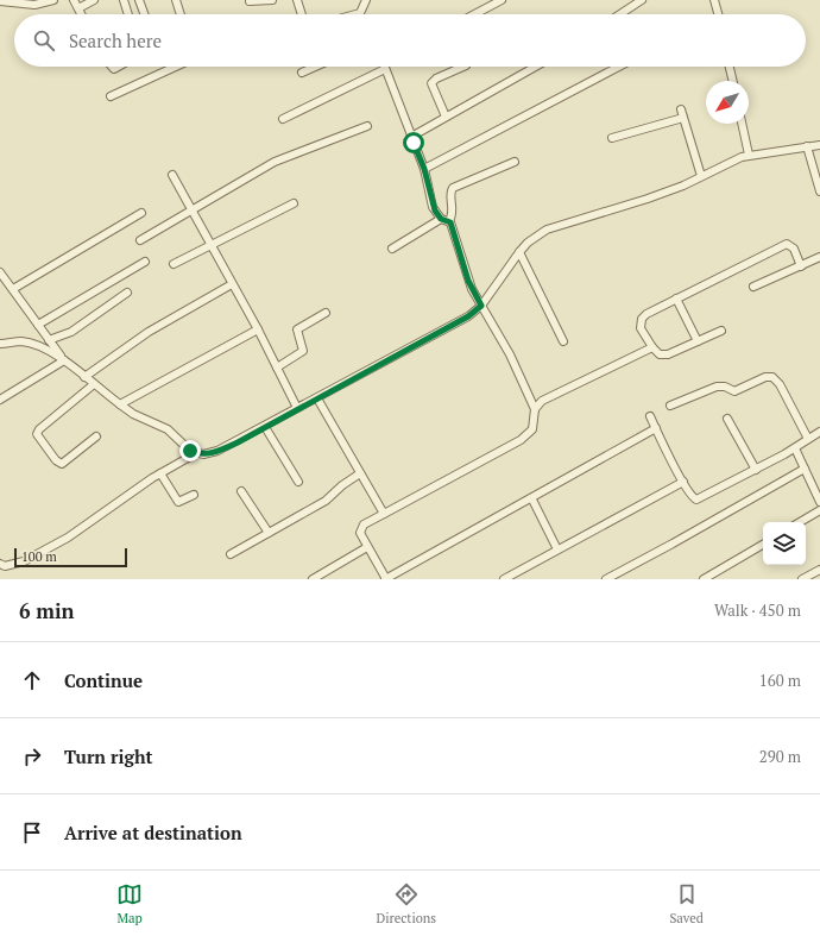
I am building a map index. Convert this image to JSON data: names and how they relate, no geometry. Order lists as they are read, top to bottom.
{
  "scale_bar": "100 m",
  "north": "bottom left",
  "page": {
    "search": "Search here",
    "scale": "100 m",
    "heading": ["6 min", "Walk · 450 m"],
    "list": [
      ["Continue", "160 m"],
      ["Turn right", "290 m"],
      "Arrive at destination"
    ],
    "nav": ["Map", "Directions", "Saved"]
  }
}
